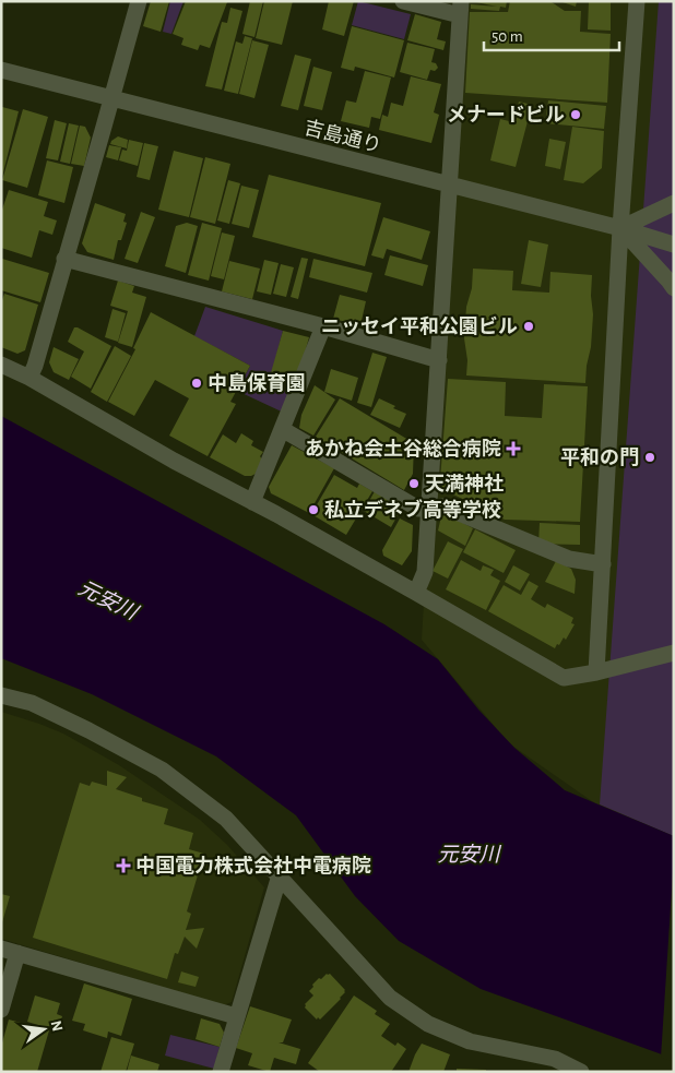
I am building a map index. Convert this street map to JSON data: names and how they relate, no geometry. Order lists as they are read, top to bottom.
{
  "streets": {
    "street": ["吉島通り"]
  },
  "water": ["元安川"],
  "places": {
    "other": [
      "メナードビル",
      "ニッセイ平和公園ビル",
      "中島保育園",
      "平和の門",
      "天満神社",
      "私立デネブ高等学校"
    ],
    "health": ["あかね会土谷総合病院", "中国電力株式会社中電病院"]
  },
  "scale_bar": "50 m",
  "north": "right"
}
